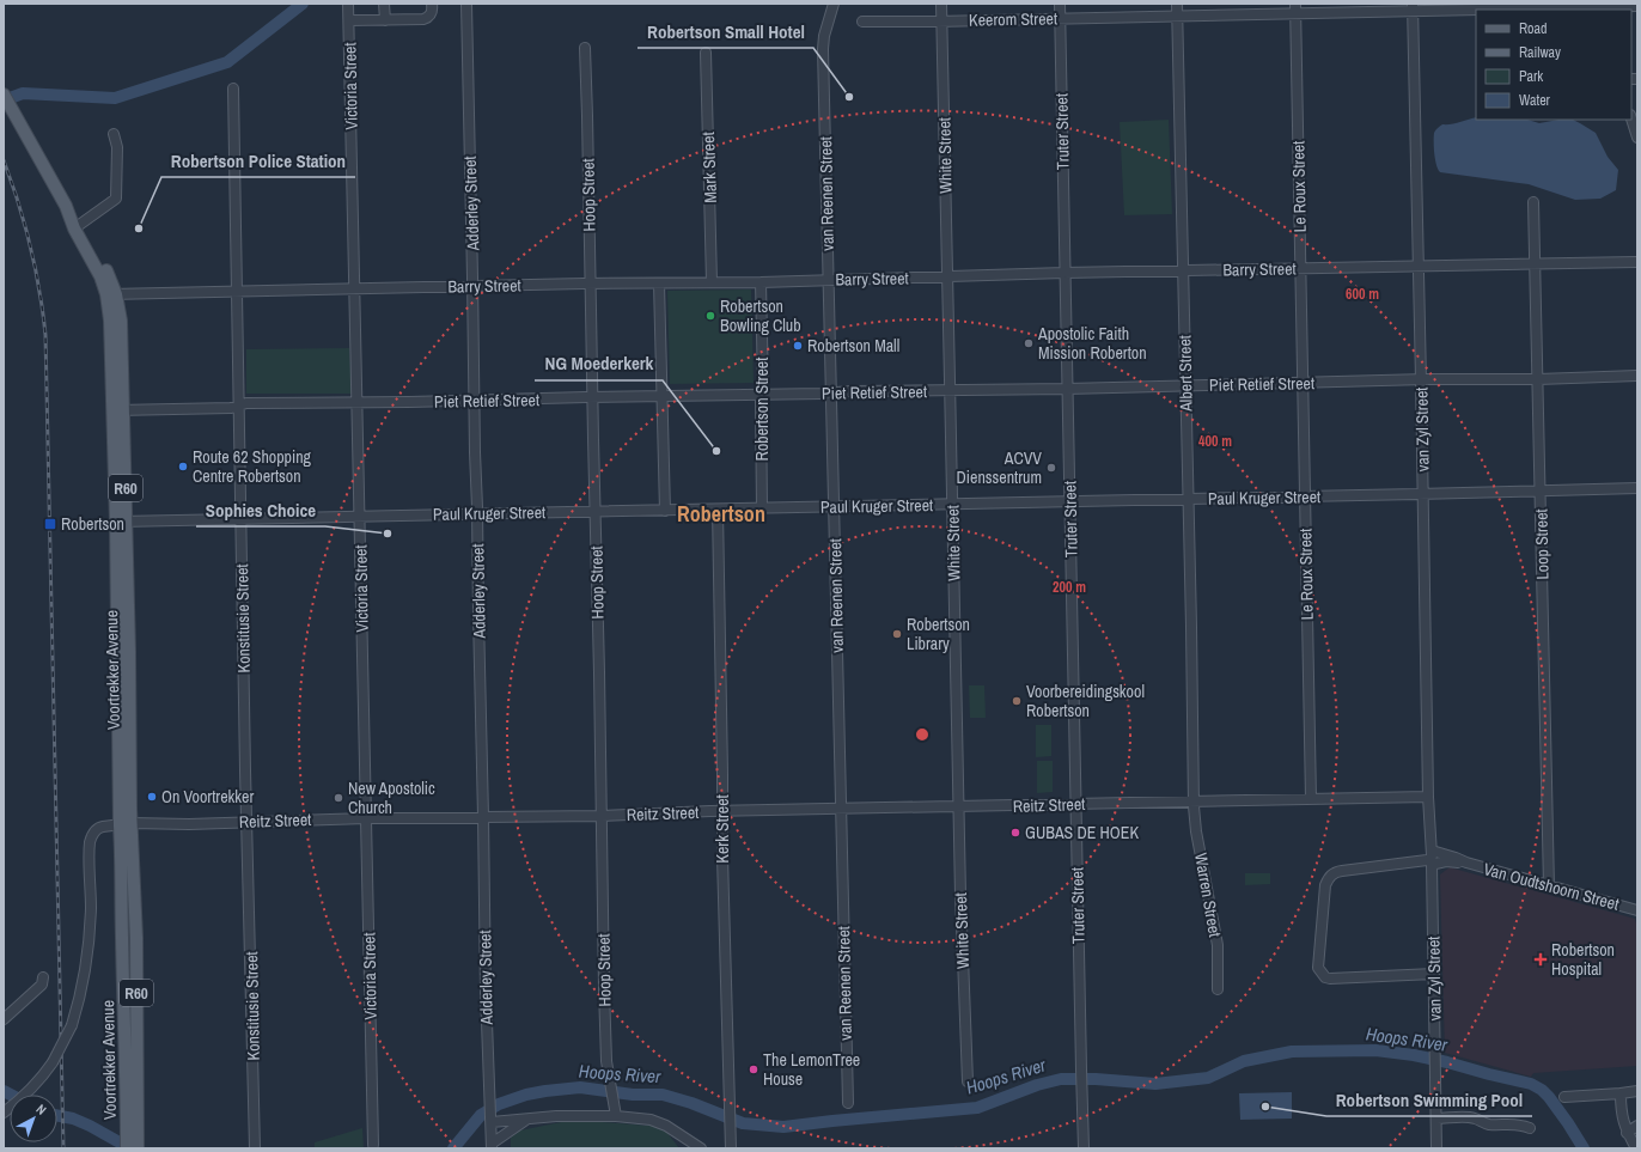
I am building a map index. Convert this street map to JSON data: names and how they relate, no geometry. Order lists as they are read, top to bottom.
{
  "streets": {
    "main road": ["R60", "Voortrekker Avenue"],
    "street": [
      "Keerom Street",
      "Victoria Street",
      "Truter Street",
      "White Street",
      "Mark Street",
      "Le Roux Street",
      "van Reenen Street",
      "Hoop Street",
      "Adderley Street",
      "Barry Street",
      "Albert Street",
      "Piet Retief Street",
      "Robertson Street",
      "van Zyl Street",
      "Paul Kruger Street",
      "Loop Street",
      "Konstitusie Street",
      "Reitz Street",
      "Kerk Street",
      "Van Oudtshoorn Street",
      "Warren Street"
    ]
  },
  "crossings": [
    ["Keerom Street", "Truter Street"],
    ["Keerom Street", "White Street"],
    ["Keerom Street", "Le Roux Street"],
    ["Keerom Street", "Albert Street"],
    ["Keerom Street", "van Zyl Street"],
    ["Victoria Street", "Barry Street"],
    ["Victoria Street", "Piet Retief Street"],
    ["Victoria Street", "Paul Kruger Street"],
    ["Victoria Street", "Reitz Street"],
    ["Truter Street", "Barry Street"],
    ["Truter Street", "Piet Retief Street"],
    ["Truter Street", "Paul Kruger Street"],
    ["Truter Street", "Reitz Street"],
    ["White Street", "Barry Street"],
    ["White Street", "Piet Retief Street"],
    ["White Street", "Paul Kruger Street"],
    ["White Street", "Reitz Street"],
    ["Mark Street", "Barry Street"],
    ["Le Roux Street", "Barry Street"],
    ["Le Roux Street", "Piet Retief Street"],
    ["Le Roux Street", "Paul Kruger Street"],
    ["Le Roux Street", "Reitz Street"],
    ["van Reenen Street", "Barry Street"],
    ["van Reenen Street", "Piet Retief Street"],
    ["van Reenen Street", "Paul Kruger Street"],
    ["van Reenen Street", "Reitz Street"],
    ["Hoop Street", "Barry Street"],
    ["Hoop Street", "Piet Retief Street"],
    ["Hoop Street", "Paul Kruger Street"],
    ["Hoop Street", "Reitz Street"],
    ["Adderley Street", "Barry Street"],
    ["Adderley Street", "Piet Retief Street"],
    ["Adderley Street", "Paul Kruger Street"],
    ["Adderley Street", "Reitz Street"],
    ["Barry Street", "Albert Street"],
    ["Barry Street", "Robertson Street"],
    ["Barry Street", "van Zyl Street"],
    ["Barry Street", "Loop Street"],
    ["Barry Street", "Konstitusie Street"],
    ["Barry Street", "Voortrekker Avenue"],
    ["Albert Street", "Piet Retief Street"],
    ["Albert Street", "Paul Kruger Street"],
    ["Albert Street", "Reitz Street"],
    ["Albert Street", "Warren Street"],
    ["Piet Retief Street", "Robertson Street"],
    ["Piet Retief Street", "van Zyl Street"],
    ["Piet Retief Street", "Loop Street"],
    ["Piet Retief Street", "Konstitusie Street"],
    ["Piet Retief Street", "Voortrekker Avenue"],
    ["Robertson Street", "Paul Kruger Street"],
    ["van Zyl Street", "Paul Kruger Street"],
    ["van Zyl Street", "Reitz Street"],
    ["van Zyl Street", "Van Oudtshoorn Street"],
    ["Paul Kruger Street", "Loop Street"],
    ["Paul Kruger Street", "Konstitusie Street"],
    ["Paul Kruger Street", "Voortrekker Avenue"],
    ["Paul Kruger Street", "Kerk Street"],
    ["Loop Street", "Van Oudtshoorn Street"],
    ["Konstitusie Street", "Reitz Street"],
    ["Voortrekker Avenue", "Reitz Street"],
    ["Reitz Street", "Kerk Street"],
    ["Reitz Street", "Warren Street"]
  ],
  "districts": ["Robertson"],
  "water": ["Hoops River"],
  "places": {
    "other": [
      "Robertson Small Hotel",
      "Robertson Police Station",
      "Robertson Bowling Club",
      "Apostolic Faith Mission Roberton",
      "Robertson Mall",
      "NG Moederkerk",
      "Route 62 Shopping Centre Robertson",
      "ACVV Dienssentrum",
      "Sophies Choice",
      "Robertson Library",
      "Voorbereidingskool Robertson",
      "On Voortrekker",
      "New Apostolic Church",
      "GUBAS DE HOEK",
      "The LemonTree House",
      "Robertson Swimming Pool"
    ],
    "transit": ["Robertson"],
    "health": ["Robertson Hospital"]
  },
  "legend": [
    "Road",
    "Railway",
    "Park",
    "Water"
  ],
  "north": "top right",
  "rings": ["600 m", "400 m", "200 m"]
}
